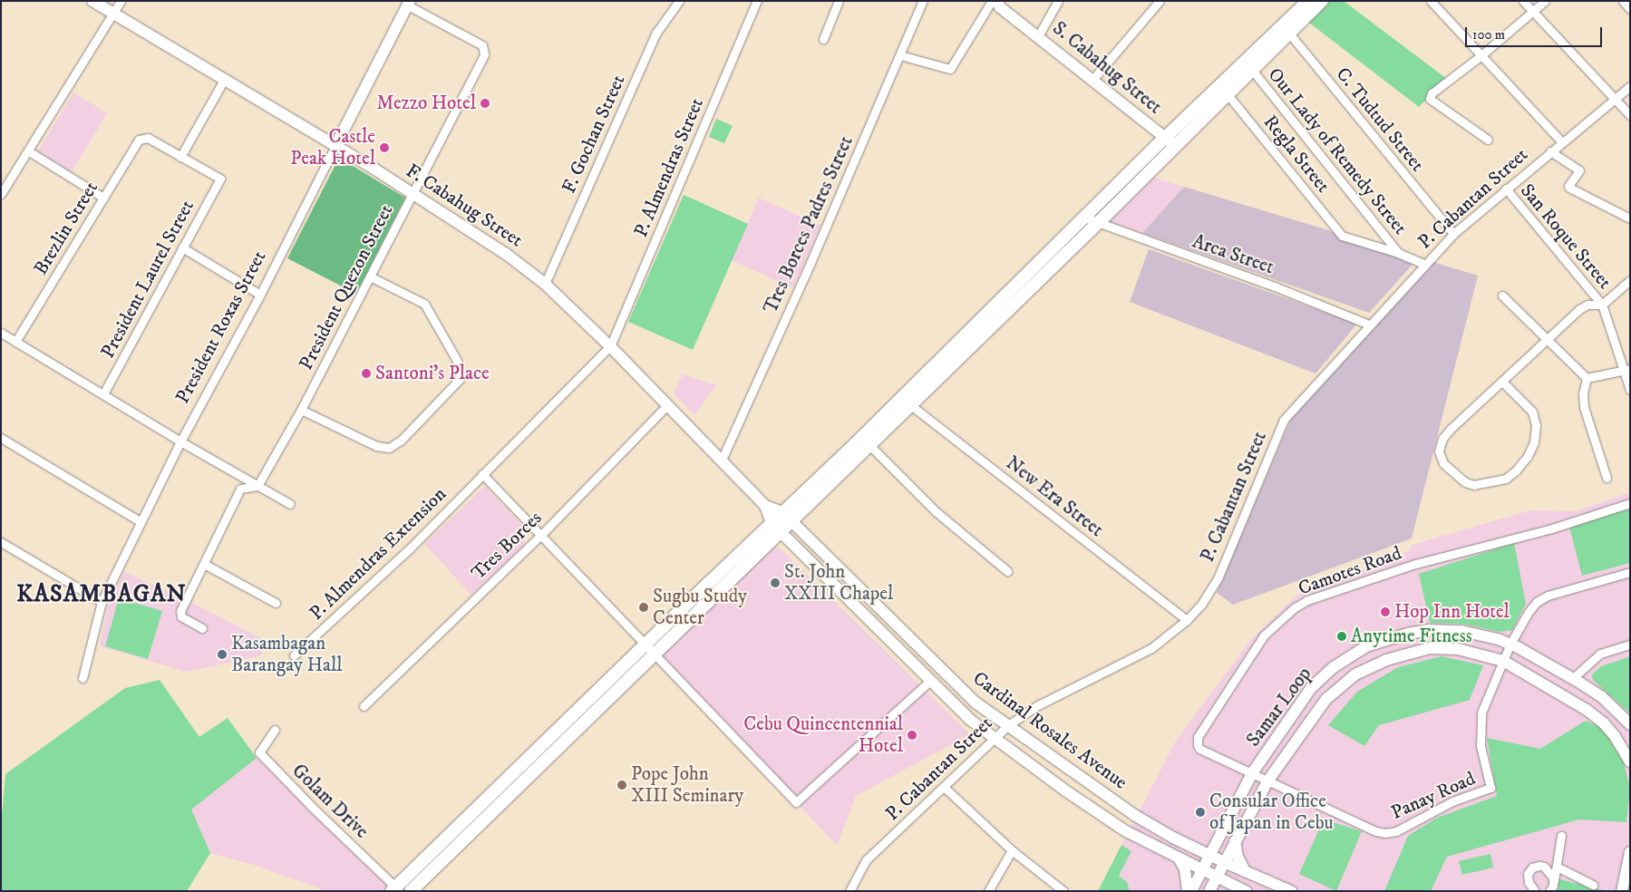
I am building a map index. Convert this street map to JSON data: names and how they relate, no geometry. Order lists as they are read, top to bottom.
{
  "streets": {
    "main road": [
      "S. Cabahug Street",
      "F. Cabahug Street",
      "President Roxas Street",
      "Samar Loop",
      "Cardinal Rosales Avenue"
    ],
    "street": [
      "C. Tudtud Street",
      "F. Gochan Street",
      "Our Lady of Remedy Street",
      "Regla Street",
      "P. Almendras Street",
      "P. Cabantan Street",
      "Tres Borces Padres Street",
      "Brezlin Street",
      "San Roque Street",
      "Arca Street",
      "President Laurel Street",
      "President Quezon Street",
      "New Era Street",
      "Tres Borces",
      "P. Almendras Extension",
      "Camotes Road",
      "Panay Road",
      "Golam Drive"
    ]
  },
  "crossings": [
    ["C. Tudtud Street", "P. Cabantan Street"],
    ["F. Gochan Street", "F. Cabahug Street"],
    ["Our Lady of Remedy Street", "Regla Street"],
    ["P. Almendras Street", "F. Cabahug Street"],
    ["P. Almendras Street", "P. Almendras Extension"],
    ["P. Cabantan Street", "San Roque Street"],
    ["P. Cabantan Street", "Arca Street"],
    ["P. Cabantan Street", "New Era Street"],
    ["P. Cabantan Street", "Cardinal Rosales Avenue"],
    ["F. Cabahug Street", "Tres Borces Padres Street"],
    ["F. Cabahug Street", "President Quezon Street"],
    ["F. Cabahug Street", "President Roxas Street"],
    ["F. Cabahug Street", "Tres Borces"],
    ["F. Cabahug Street", "P. Almendras Extension"],
    ["F. Cabahug Street", "Cardinal Rosales Avenue"],
    ["Brezlin Street", "President Laurel Street"],
    ["President Quezon Street", "President Roxas Street"],
    ["Camotes Road", "Samar Loop"],
    ["Camotes Road", "Panay Road"],
    ["Samar Loop", "Cardinal Rosales Avenue"],
    ["Samar Loop", "Panay Road"]
  ],
  "districts": ["KASAMBAGAN"],
  "places": [
    "Mezzo Hotel",
    "Castle Peak Hotel",
    "Santoni's Place",
    "St. John XXIII Chapel",
    "Sugbu Study Center",
    "Hop Inn Hotel",
    "Anytime Fitness",
    "Kasambagan Barangay Hall",
    "Cebu Quincentennial Hotel",
    "Pope John XIII Seminary",
    "Consular Office of Japan in Cebu"
  ],
  "scale_bar": "100 m"
}
